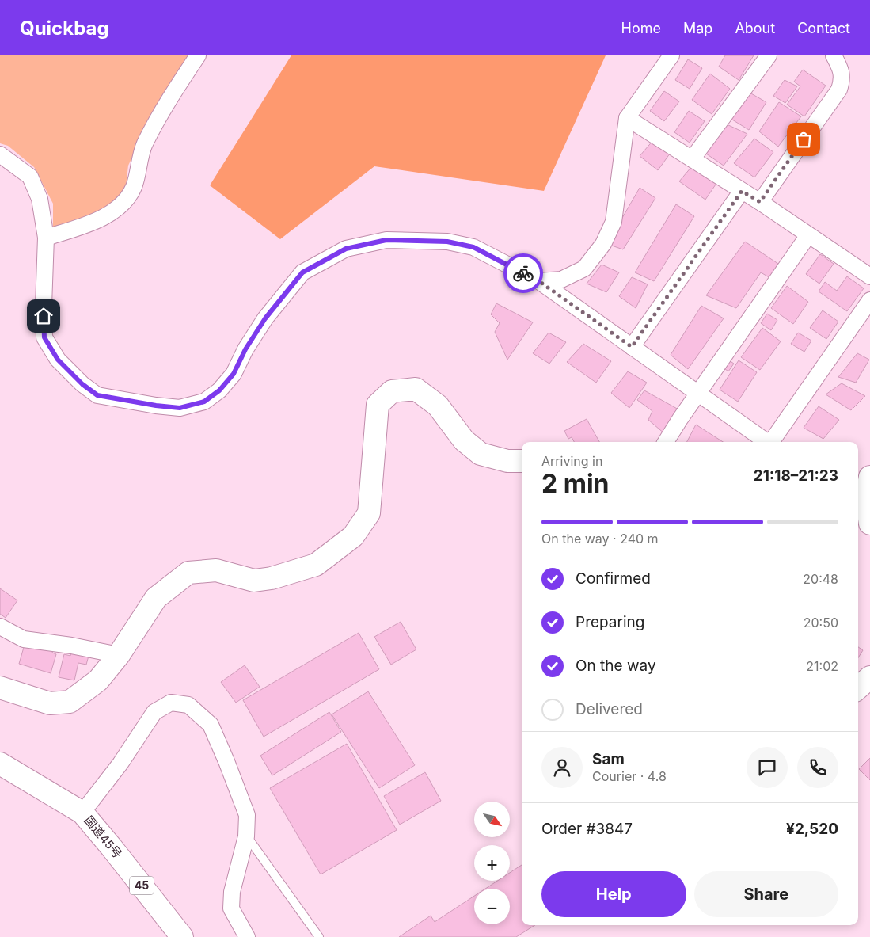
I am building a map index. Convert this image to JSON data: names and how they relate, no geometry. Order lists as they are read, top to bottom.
{
  "streets": {
    "main road": ["国道45号", "45"]
  },
  "north": "bottom right",
  "page": {
    "header": "Quickbag",
    "nav": [
      "Home",
      "Map",
      "About",
      "Contact"
    ],
    "heading": ["2 min", "Arriving in", "21:18–21:23"],
    "panel": [
      "Sam",
      "Courier · 4.8",
      "Order #3847",
      "¥2,520"
    ],
    "bar": "On the way · 240 m",
    "list": [
      ["Confirmed", "20:48"],
      ["Preparing", "20:50"],
      ["On the way", "21:02"],
      "Delivered"
    ],
    "map_buttons": ["+", "−"],
    "buttons": ["Help", "Share"]
  }
}
